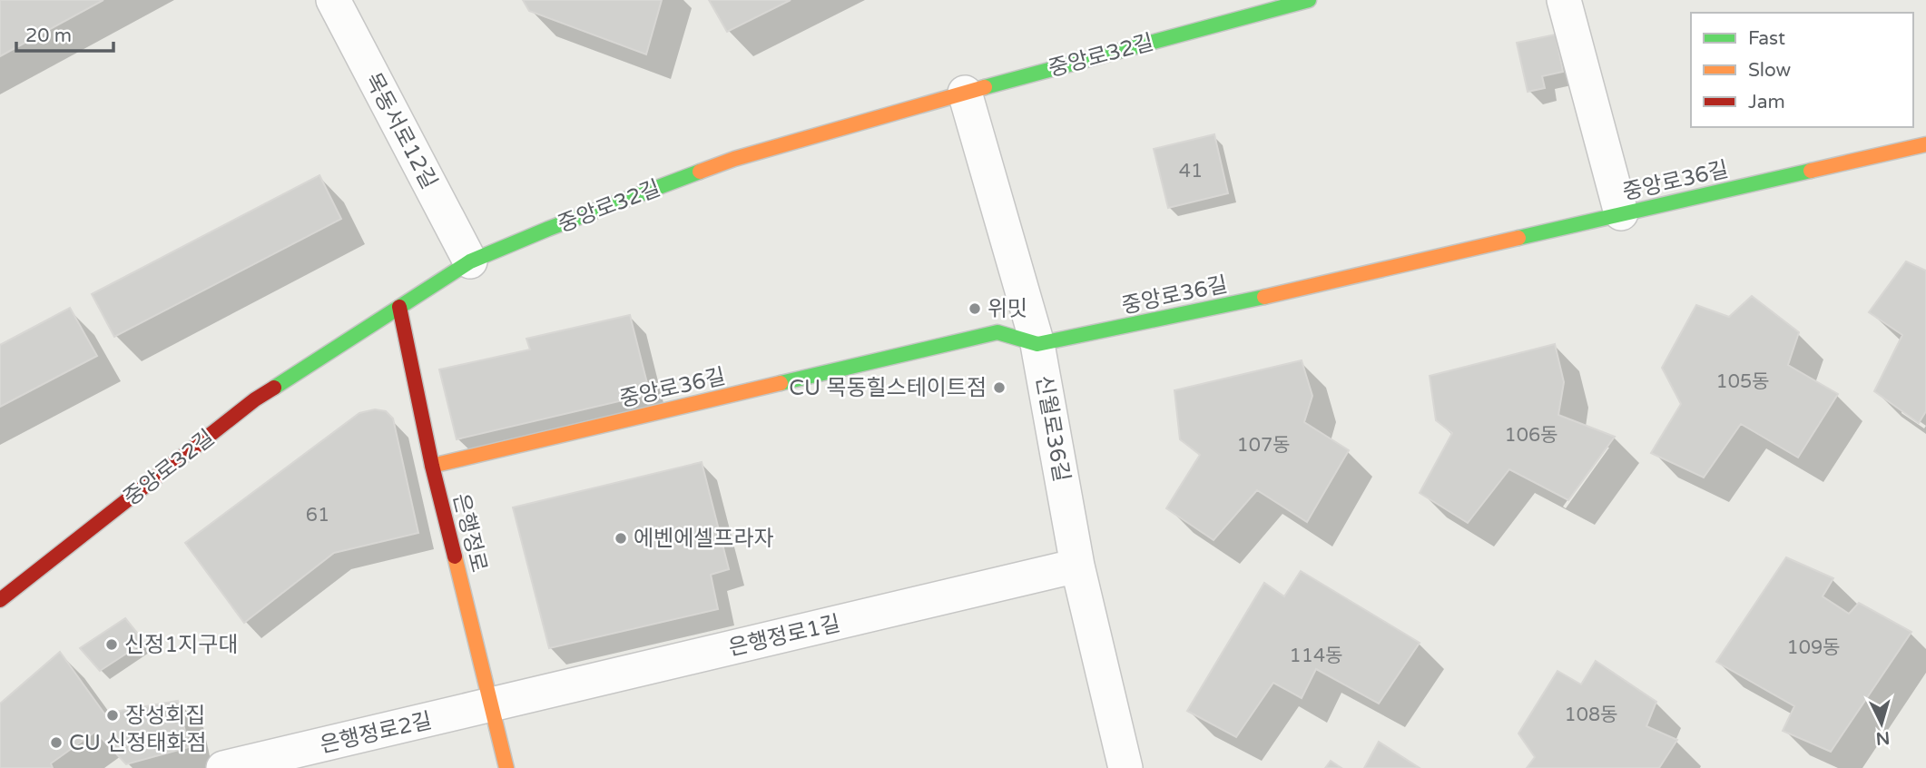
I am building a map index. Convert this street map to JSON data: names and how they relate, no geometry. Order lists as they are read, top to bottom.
{
  "streets": {
    "street": [
      "중앙로32길",
      "목동서로12길",
      "중앙로36길",
      "신월로36길",
      "은행정로",
      "은행정로1길",
      "은행정로2길"
    ]
  },
  "crossings": [
    ["중앙로32길", "목동서로12길"],
    ["중앙로32길", "신월로36길"],
    ["중앙로32길", "은행정로"],
    ["중앙로36길", "신월로36길"],
    ["중앙로36길", "은행정로"],
    ["신월로36길", "은행정로1길"],
    ["은행정로", "은행정로1길"],
    ["은행정로", "은행정로2길"],
    ["은행정로1길", "은행정로2길"]
  ],
  "places": [
    "위밋",
    "CU 목동힐스테이트점",
    "에벤에셀프라자",
    "신정1지구대",
    "장성회집",
    "CU 신정태화점"
  ],
  "house_numbers": [
    "41",
    "105동",
    "106동",
    "107동",
    "61",
    "109동",
    "114동",
    "108동"
  ],
  "legend": ["Fast", "Slow", "Jam"],
  "scale_bar": "20 m",
  "north": "bottom"
}
